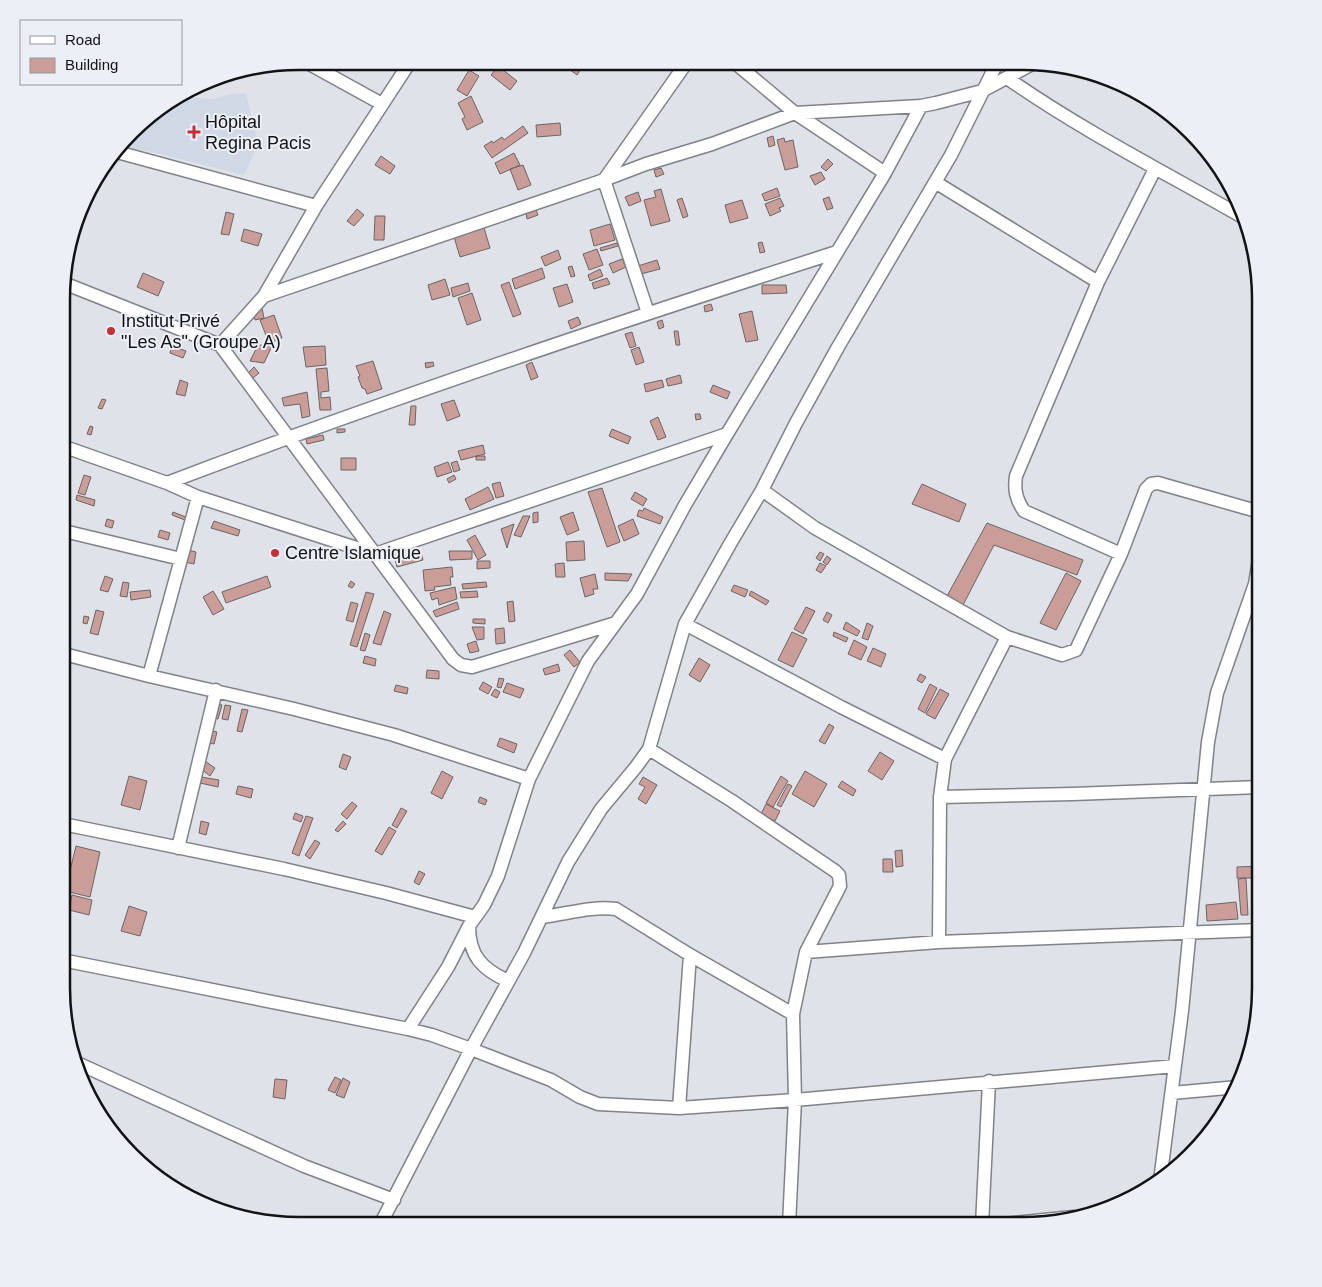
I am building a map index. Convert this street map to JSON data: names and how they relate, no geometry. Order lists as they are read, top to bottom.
{
  "places": {
    "health": ["Hôpital Regina Pacis"],
    "other": ["Institut Privé \"Les As\" (Groupe A)", "Centre Islamique"]
  },
  "legend": ["Road", "Building"]
}
